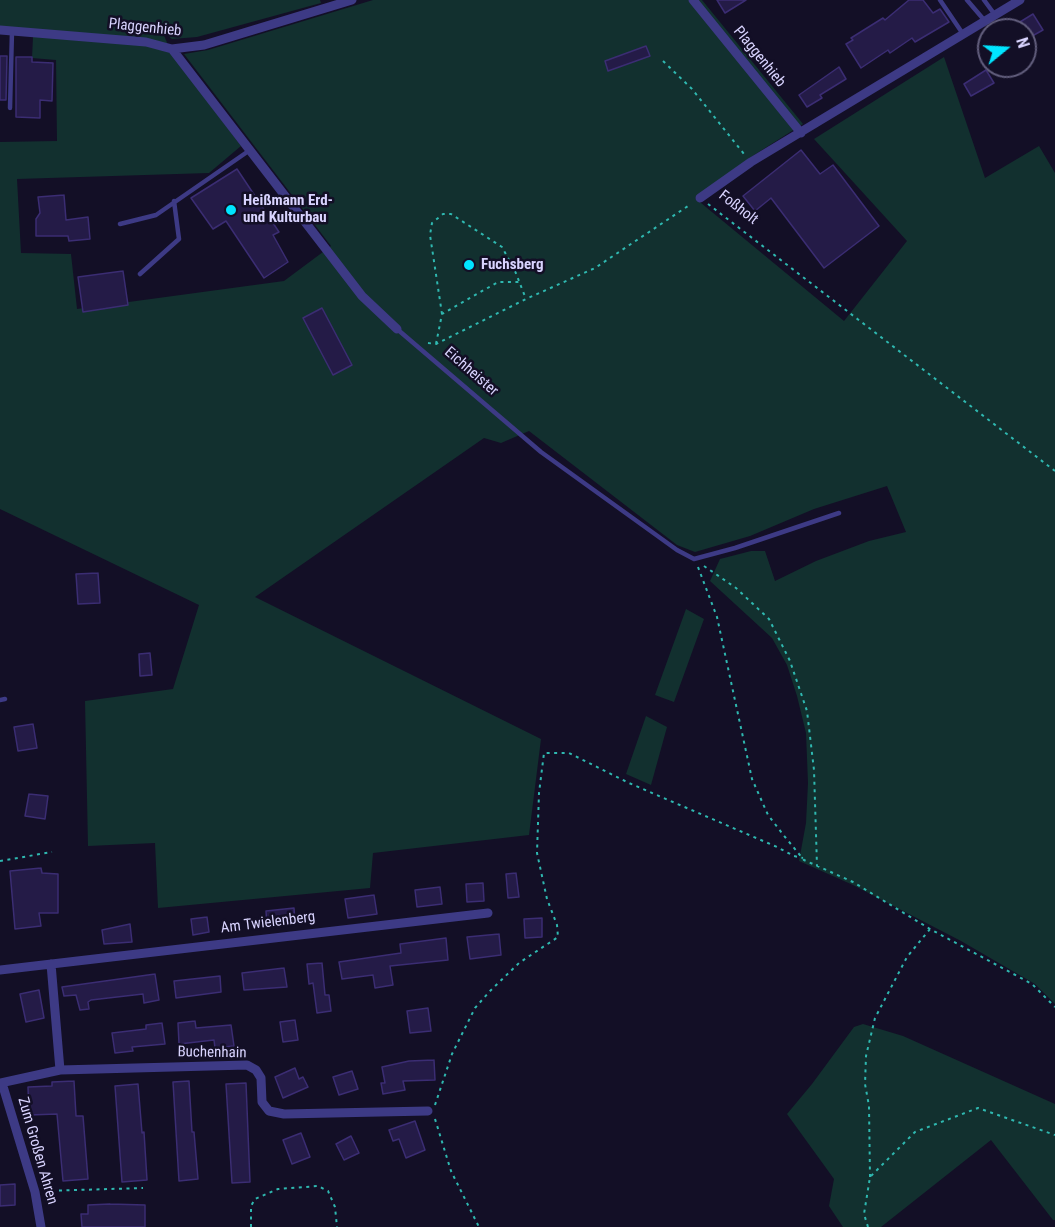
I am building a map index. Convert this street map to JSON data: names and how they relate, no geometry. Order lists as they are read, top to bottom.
{
  "streets": {
    "street": [
      "Plaggenhieb",
      "Foßholt",
      "Eichheister",
      "Am Twielenberg",
      "Buchenhain",
      "Zum Großen Ahren"
    ]
  },
  "crossings": [
    ["Plaggenhieb", "Foßholt"],
    ["Plaggenhieb", "Eichheister"],
    ["Buchenhain", "Zum Großen Ahren"]
  ],
  "places": ["Heißmann Erd- und Kulturbau", "Fuchsberg"],
  "north": "right"
}
